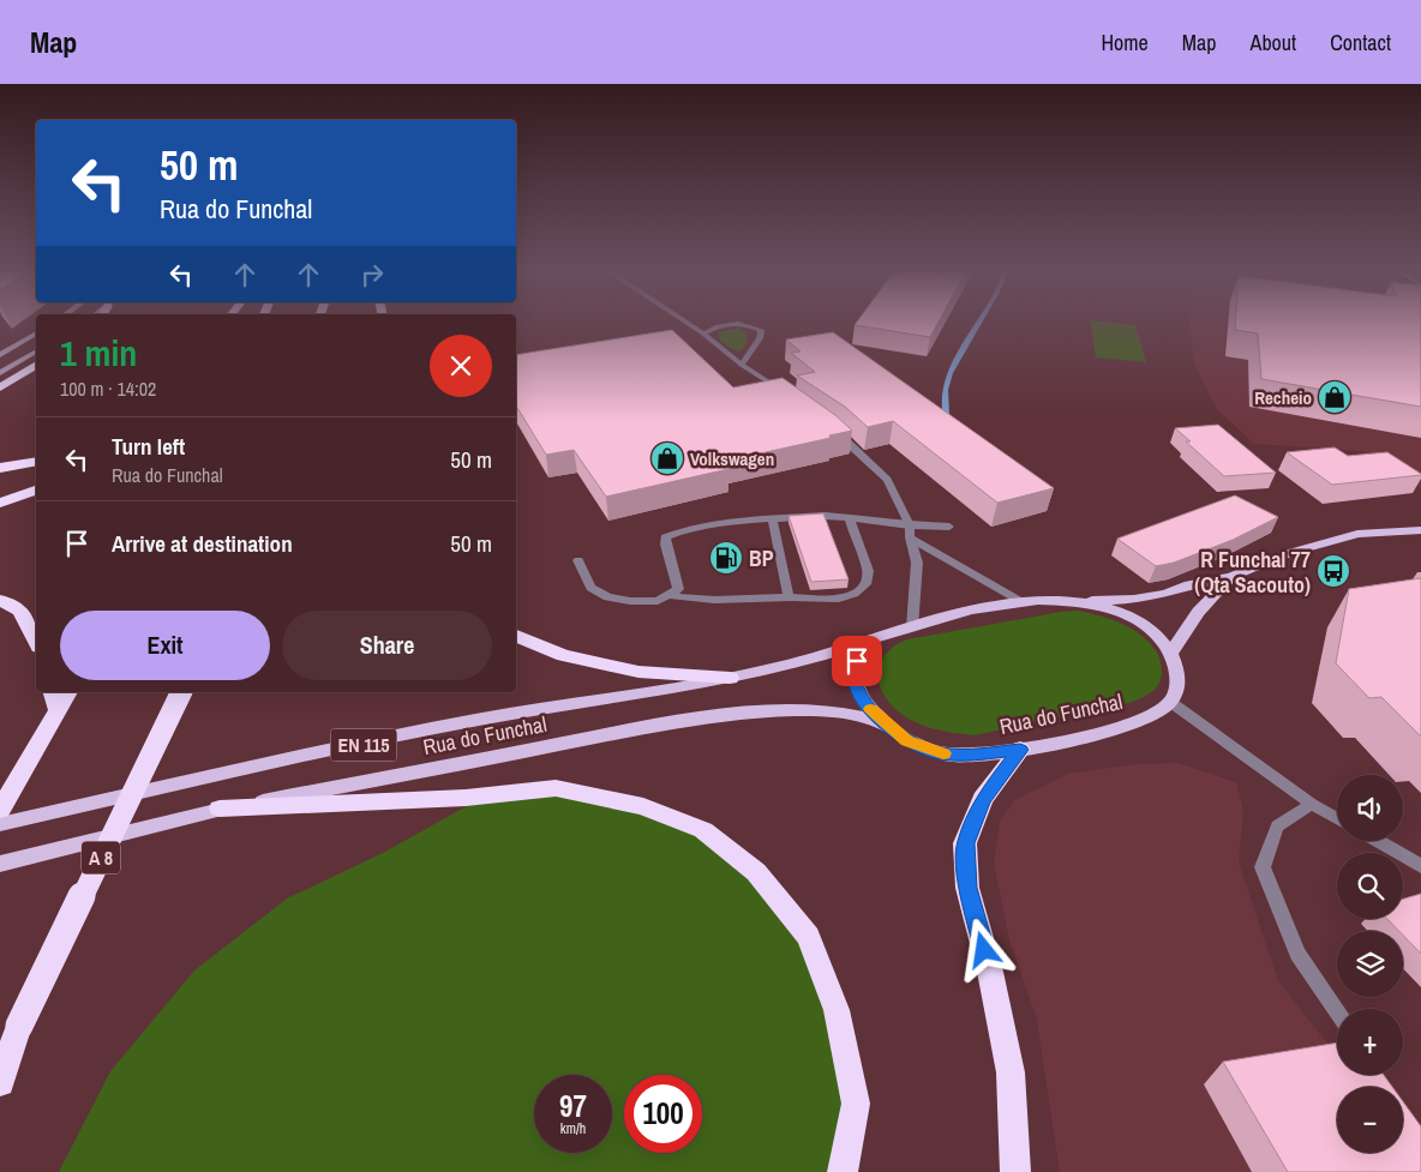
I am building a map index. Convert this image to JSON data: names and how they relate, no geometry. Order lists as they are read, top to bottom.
{
  "streets": {
    "highway": ["A 8"],
    "main road": ["Rua do Funchal", "EN 115"]
  },
  "places": {
    "shop": ["Recheio", "Volkswagen"],
    "fuel station": ["BP"],
    "bus stop": ["R Funchal 77 (Qta Sacouto)"]
  },
  "page": {
    "header": "Map",
    "nav": [
      "Home",
      "Map",
      "About",
      "Contact"
    ],
    "turn": ["50 m", "Rua do Funchal"],
    "heading": ["1 min", "100 m · 14:02"],
    "list": [
      {
        "name": "Turn left",
        "note": "Rua do Funchal",
        "value": "50 m"
      },
      {
        "name": "Arrive at destination",
        "value": "50 m"
      }
    ],
    "buttons": ["Exit", "Share"],
    "map_buttons": ["+", "−"],
    "speed": "97 km/h",
    "limit": "100"
  }
}
